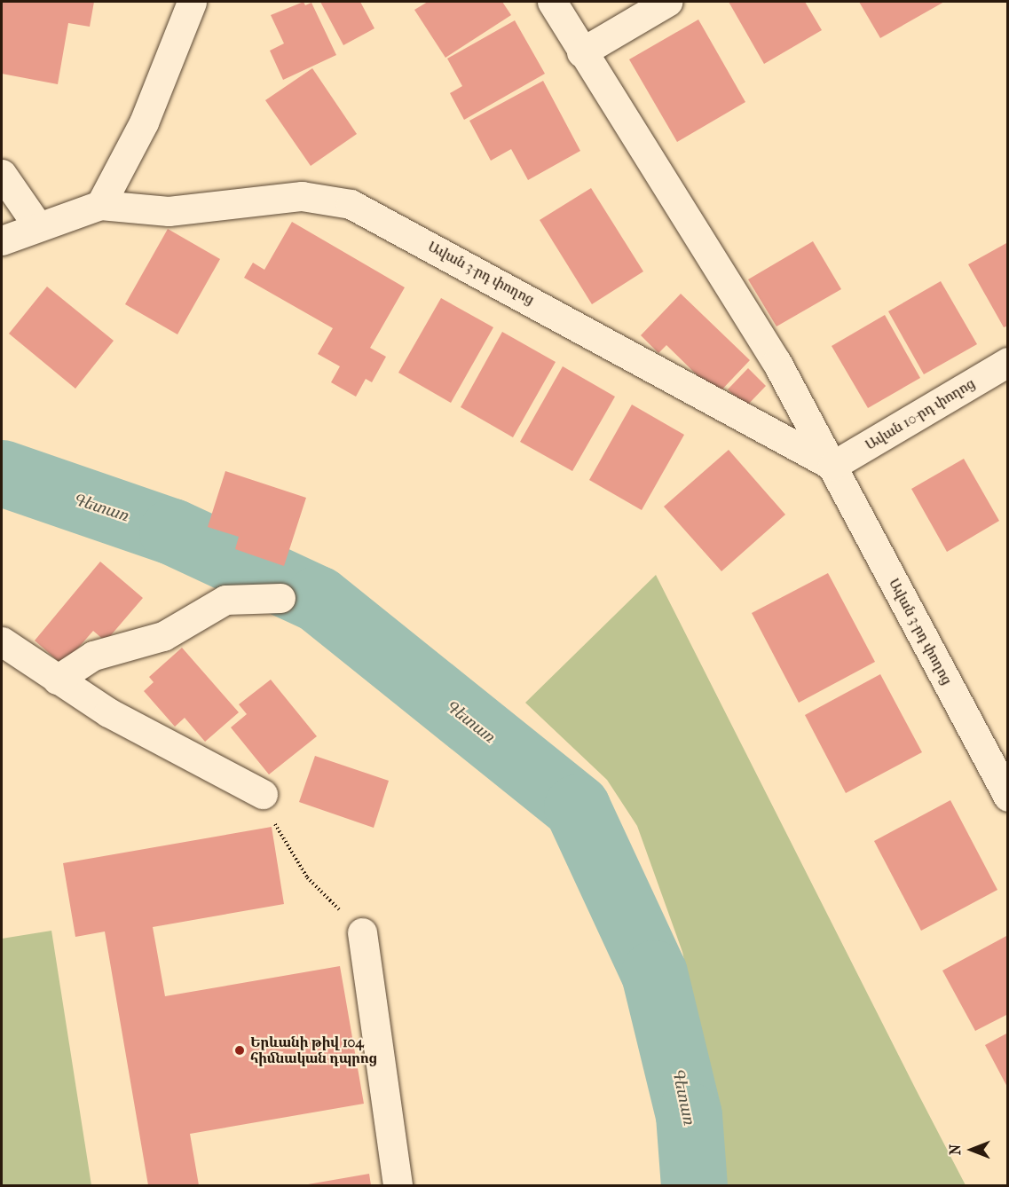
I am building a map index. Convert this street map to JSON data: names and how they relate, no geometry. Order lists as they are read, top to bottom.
{
  "streets": {
    "street": ["Ավան 3-րդ փողոց", "Ավան 10-րդ փողոց"]
  },
  "crossings": [
    ["Ավան 3-րդ փողոց", "Ավան 10-րդ փողոց"]
  ],
  "water": ["Գետառ"],
  "places": ["Երևանի թիվ 104 հիմնական դպրոց"],
  "north": "left"
}
